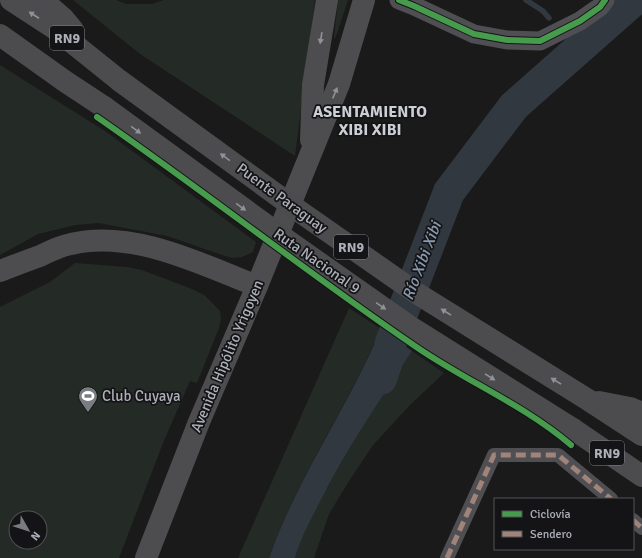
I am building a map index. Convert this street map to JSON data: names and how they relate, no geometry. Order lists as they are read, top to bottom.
{
  "streets": {
    "highway": ["RN9", "Puente Paraguay", "Ruta Nacional 9"],
    "main road": ["Avenida Hipólito Yrigoyen"]
  },
  "crossings": [
    ["RN9", "Puente Paraguay"]
  ],
  "one_way": ["Puente Paraguay", "Ruta Nacional 9"],
  "districts": ["ASENTAMIENTO XIBI XIBI"],
  "water": ["Río Xibi Xibi"],
  "places": {
    "sports": ["Club Cuyaya"]
  },
  "legend": ["Ciclovía", "Sendero"],
  "north": "bottom right"
}
